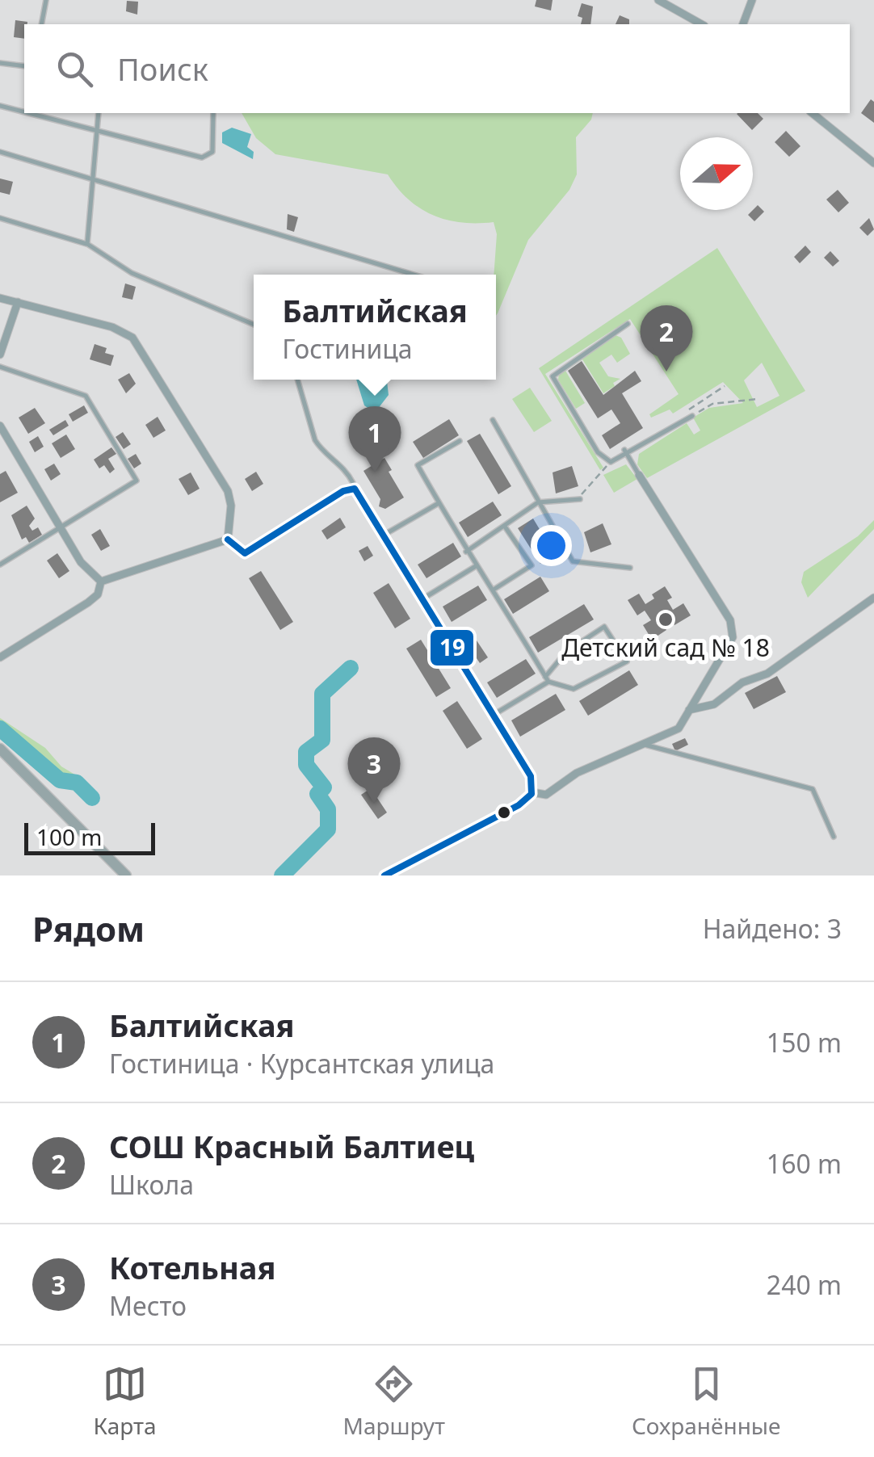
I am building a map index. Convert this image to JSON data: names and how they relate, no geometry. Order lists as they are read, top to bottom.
{
  "places": ["Детский сад № 18"],
  "lines": ["transit line 19"],
  "scale_bar": "100 m",
  "north": "right",
  "page": {
    "search": "Поиск",
    "popup": ["Балтийская", "Гостиница"],
    "pins": ["2", "1", "3"],
    "scale": "100 m",
    "heading": ["Рядом", "Найдено: 3"],
    "list": [
      {
        "mark": "1",
        "name": "Балтийская",
        "note": "Гостиница · Курсантская улица",
        "value": "150 m"
      },
      {
        "mark": "2",
        "name": "СОШ Красный Балтиец",
        "note": "Школа",
        "value": "160 m"
      },
      {
        "mark": "3",
        "name": "Котельная",
        "note": "Место",
        "value": "240 m"
      }
    ],
    "nav": ["Карта", "Маршрут", "Сохранённые"]
  }
}
